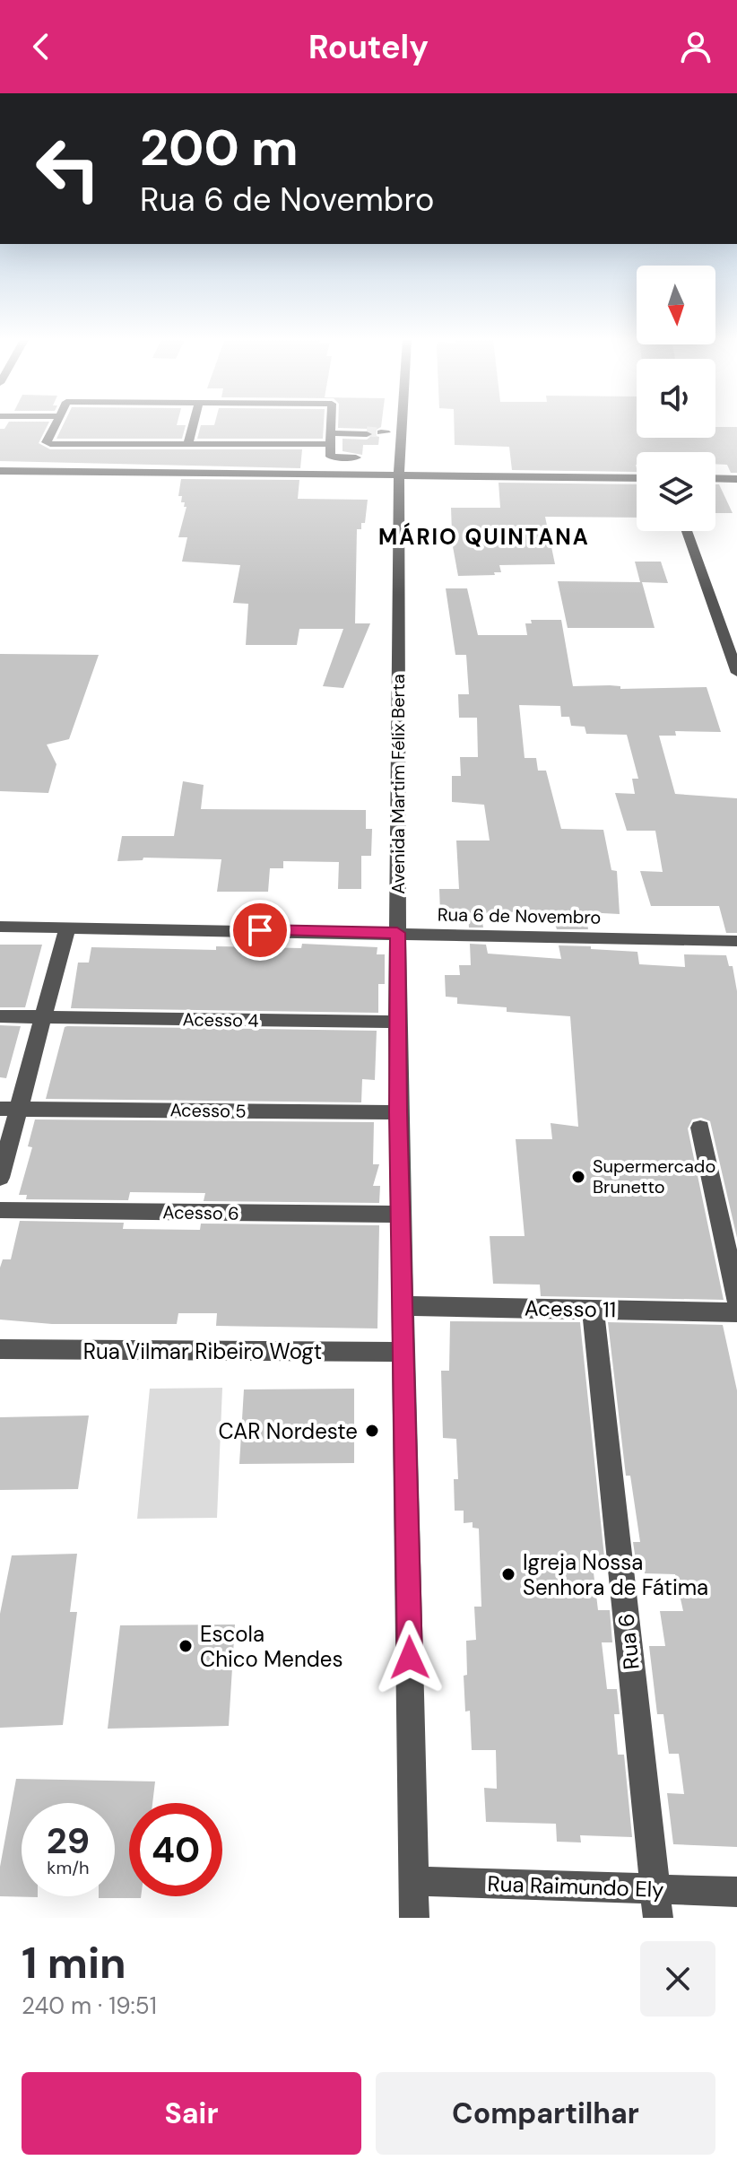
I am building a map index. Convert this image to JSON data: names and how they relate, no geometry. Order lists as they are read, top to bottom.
{
  "streets": {
    "street": [
      "Avenida Martim Félix Berta",
      "Rua 6 de Novembro",
      "Acesso 4",
      "Acesso 5",
      "Acesso 6",
      "Acesso 11",
      "Rua Vilmar Ribeiro Wogt",
      "Rua 6",
      "Rua Raimundo Ely"
    ]
  },
  "crossings": [
    ["Avenida Martim Félix Berta", "Rua 6 de Novembro"],
    ["Avenida Martim Félix Berta", "Acesso 4"],
    ["Avenida Martim Félix Berta", "Acesso 5"],
    ["Avenida Martim Félix Berta", "Acesso 6"],
    ["Avenida Martim Félix Berta", "Acesso 11"],
    ["Avenida Martim Félix Berta", "Rua Vilmar Ribeiro Wogt"],
    ["Avenida Martim Félix Berta", "Rua Raimundo Ely"],
    ["Acesso 11", "Rua 6"],
    ["Rua 6", "Rua Raimundo Ely"]
  ],
  "districts": ["MÁRIO QUINTANA"],
  "places": [
    "Supermercado Brunetto",
    "CAR Nordeste",
    "Igreja Nossa Senhora de Fátima",
    "Escola Chico Mendes"
  ],
  "north": "bottom",
  "page": {
    "header": "Routely",
    "turn": ["200 m", "Rua 6 de Novembro"],
    "speed": "29 km/h",
    "limit": "40",
    "heading": ["1 min", "240 m · 19:51"],
    "buttons": ["Sair", "Compartilhar"]
  }
}
